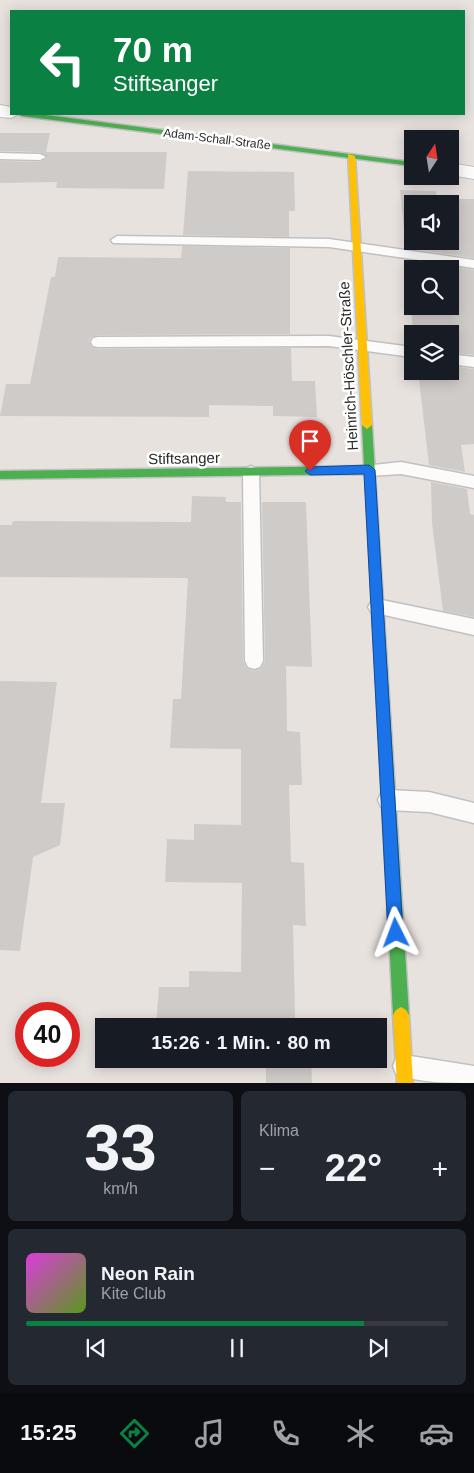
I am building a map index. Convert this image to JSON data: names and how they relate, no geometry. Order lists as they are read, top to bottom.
{
  "streets": {
    "street": ["Adam-Schall-Straße", "Heinrich-Höschler-Straße", "Stiftsanger"]
  },
  "crossings": [
    ["Adam-Schall-Straße", "Heinrich-Höschler-Straße"],
    ["Heinrich-Höschler-Straße", "Stiftsanger"]
  ],
  "north": "top",
  "page": {
    "turn": ["70 m", "Stiftsanger"],
    "limit": "40",
    "trip": "15:26 · 1 Min. · 80 m",
    "tile": [
      ["33", "km/h"],
      "Klima"
    ],
    "heat": ["−", "22°", "+"],
    "song": ["Neon Rain", "Kite Club"],
    "tabs": "15:25"
  }
}
